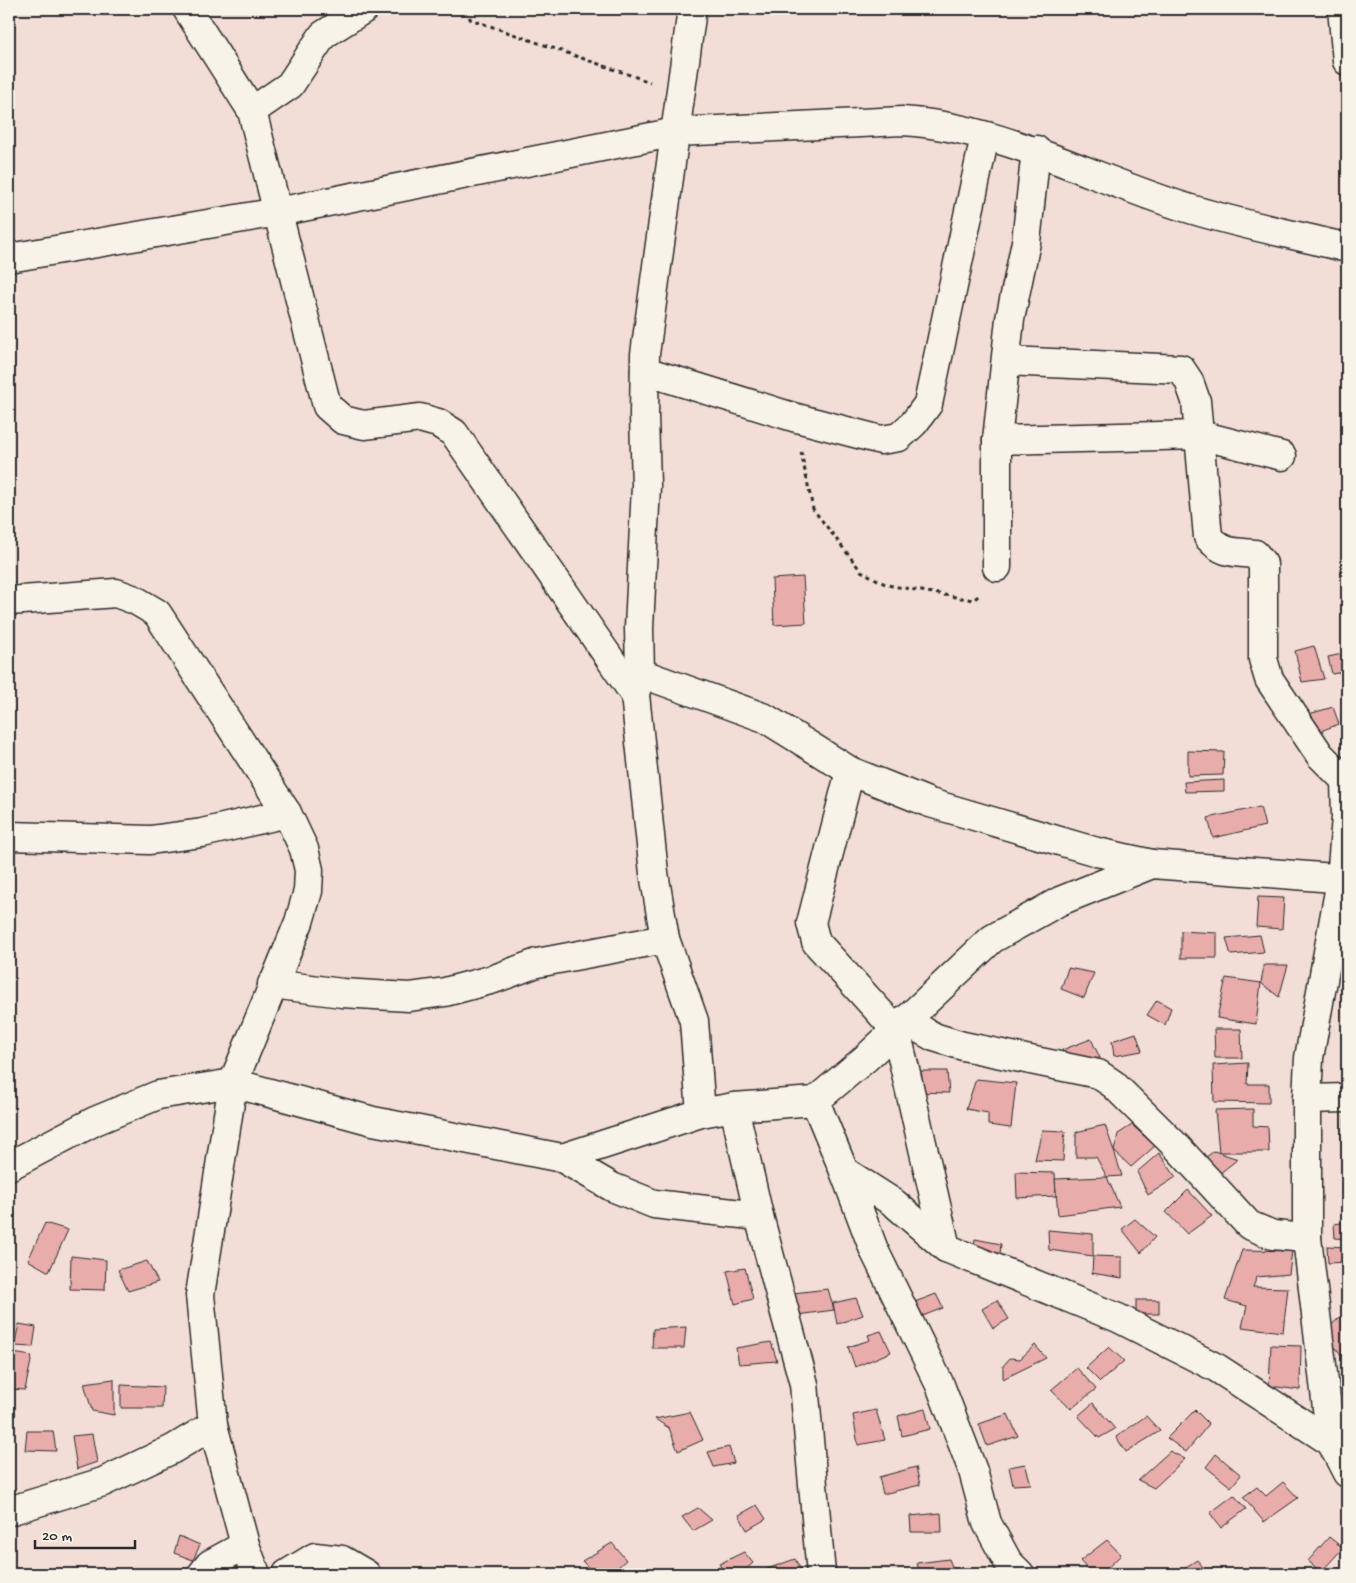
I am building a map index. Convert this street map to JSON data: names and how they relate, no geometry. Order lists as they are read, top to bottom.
{
  "scale_bar": "20 m"
}
